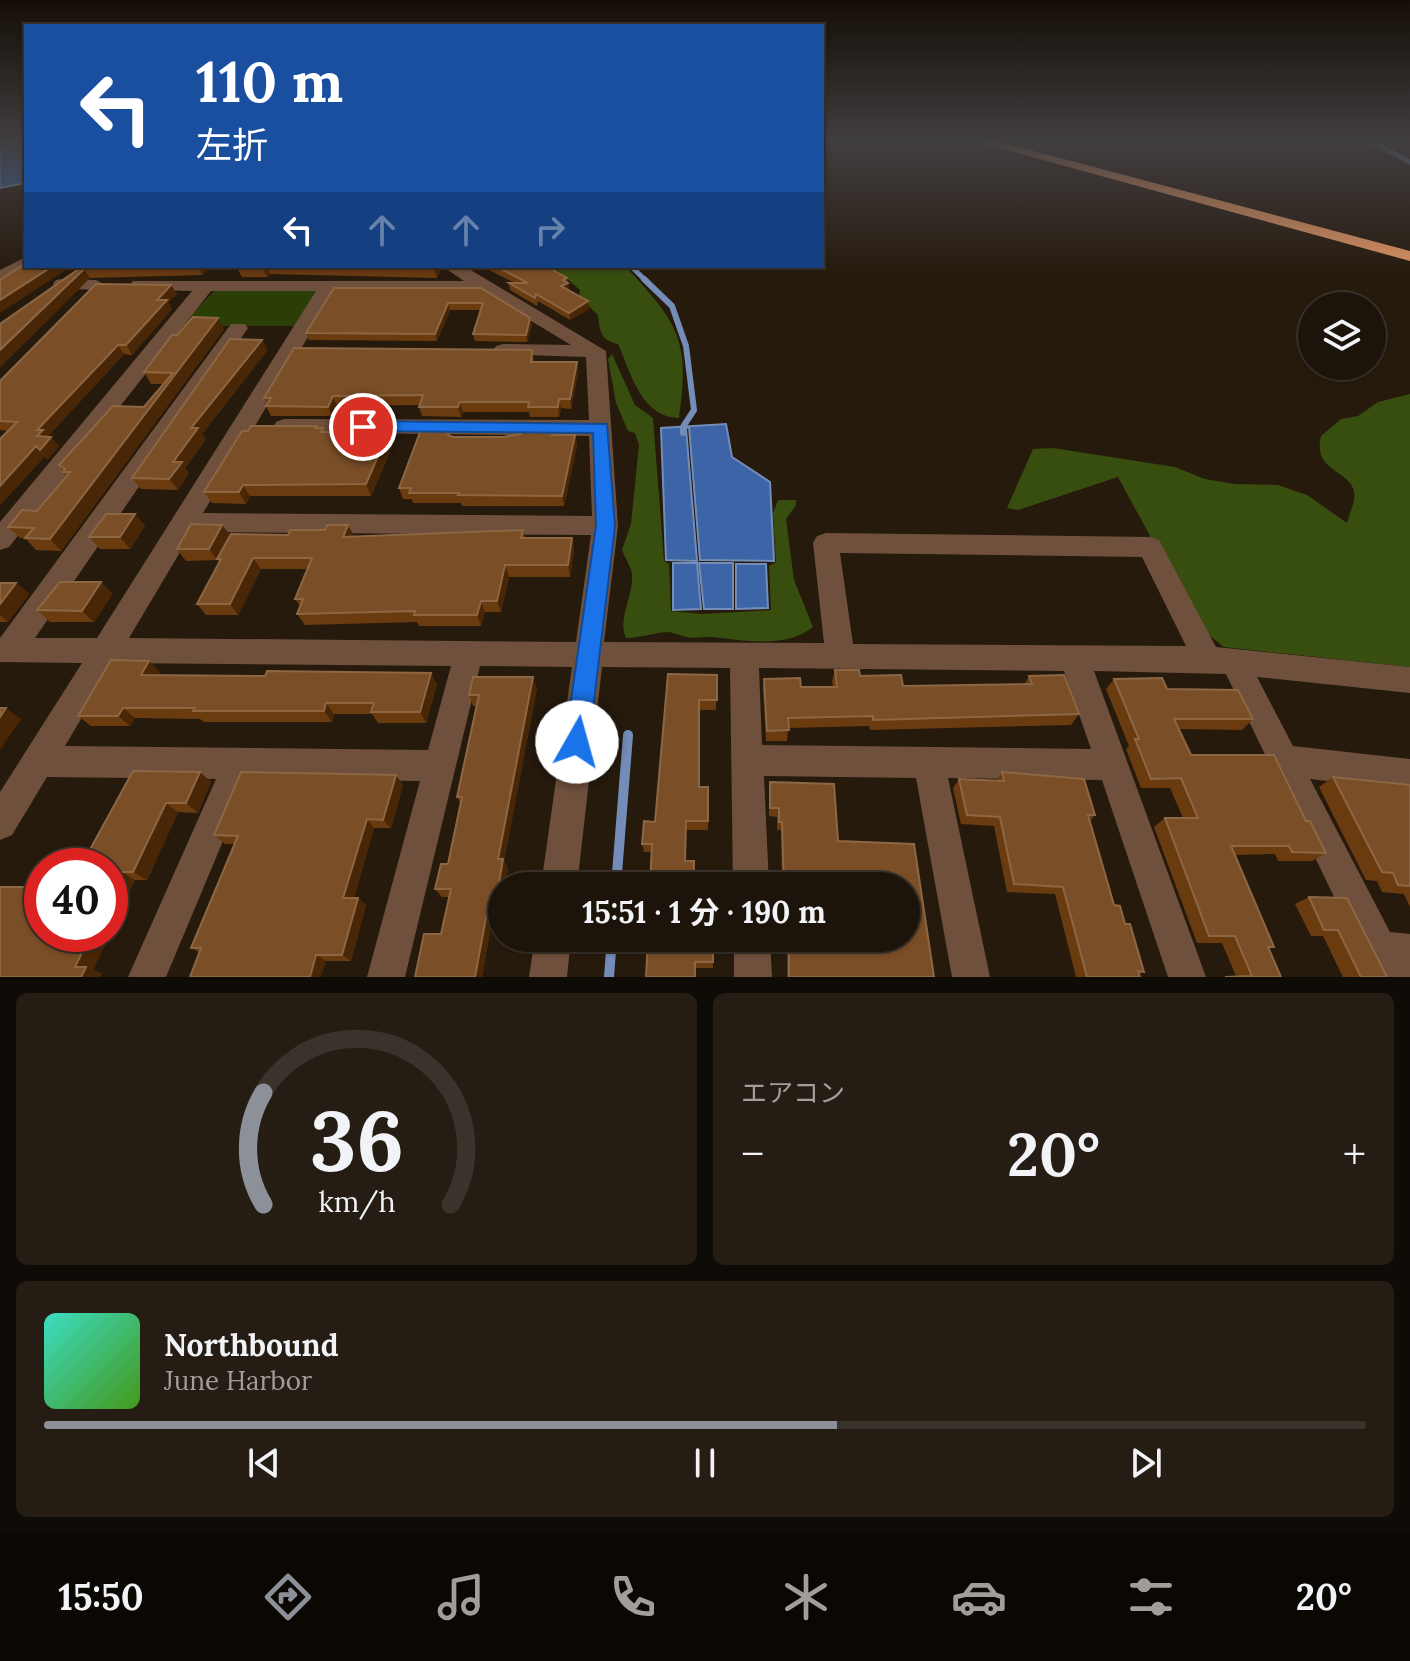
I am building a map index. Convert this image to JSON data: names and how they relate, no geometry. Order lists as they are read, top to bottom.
{
  "page": {
    "turn": ["110 m", "左折"],
    "limit": "40",
    "trip": "15:51 · 1 分 · 190 m",
    "tile": "エアコン",
    "heat": ["−", "20°", "+"],
    "song": ["Northbound", "June Harbor"],
    "tabs": ["15:50", "20°"],
    "gauge": ["36", "km/h"]
  }
}
